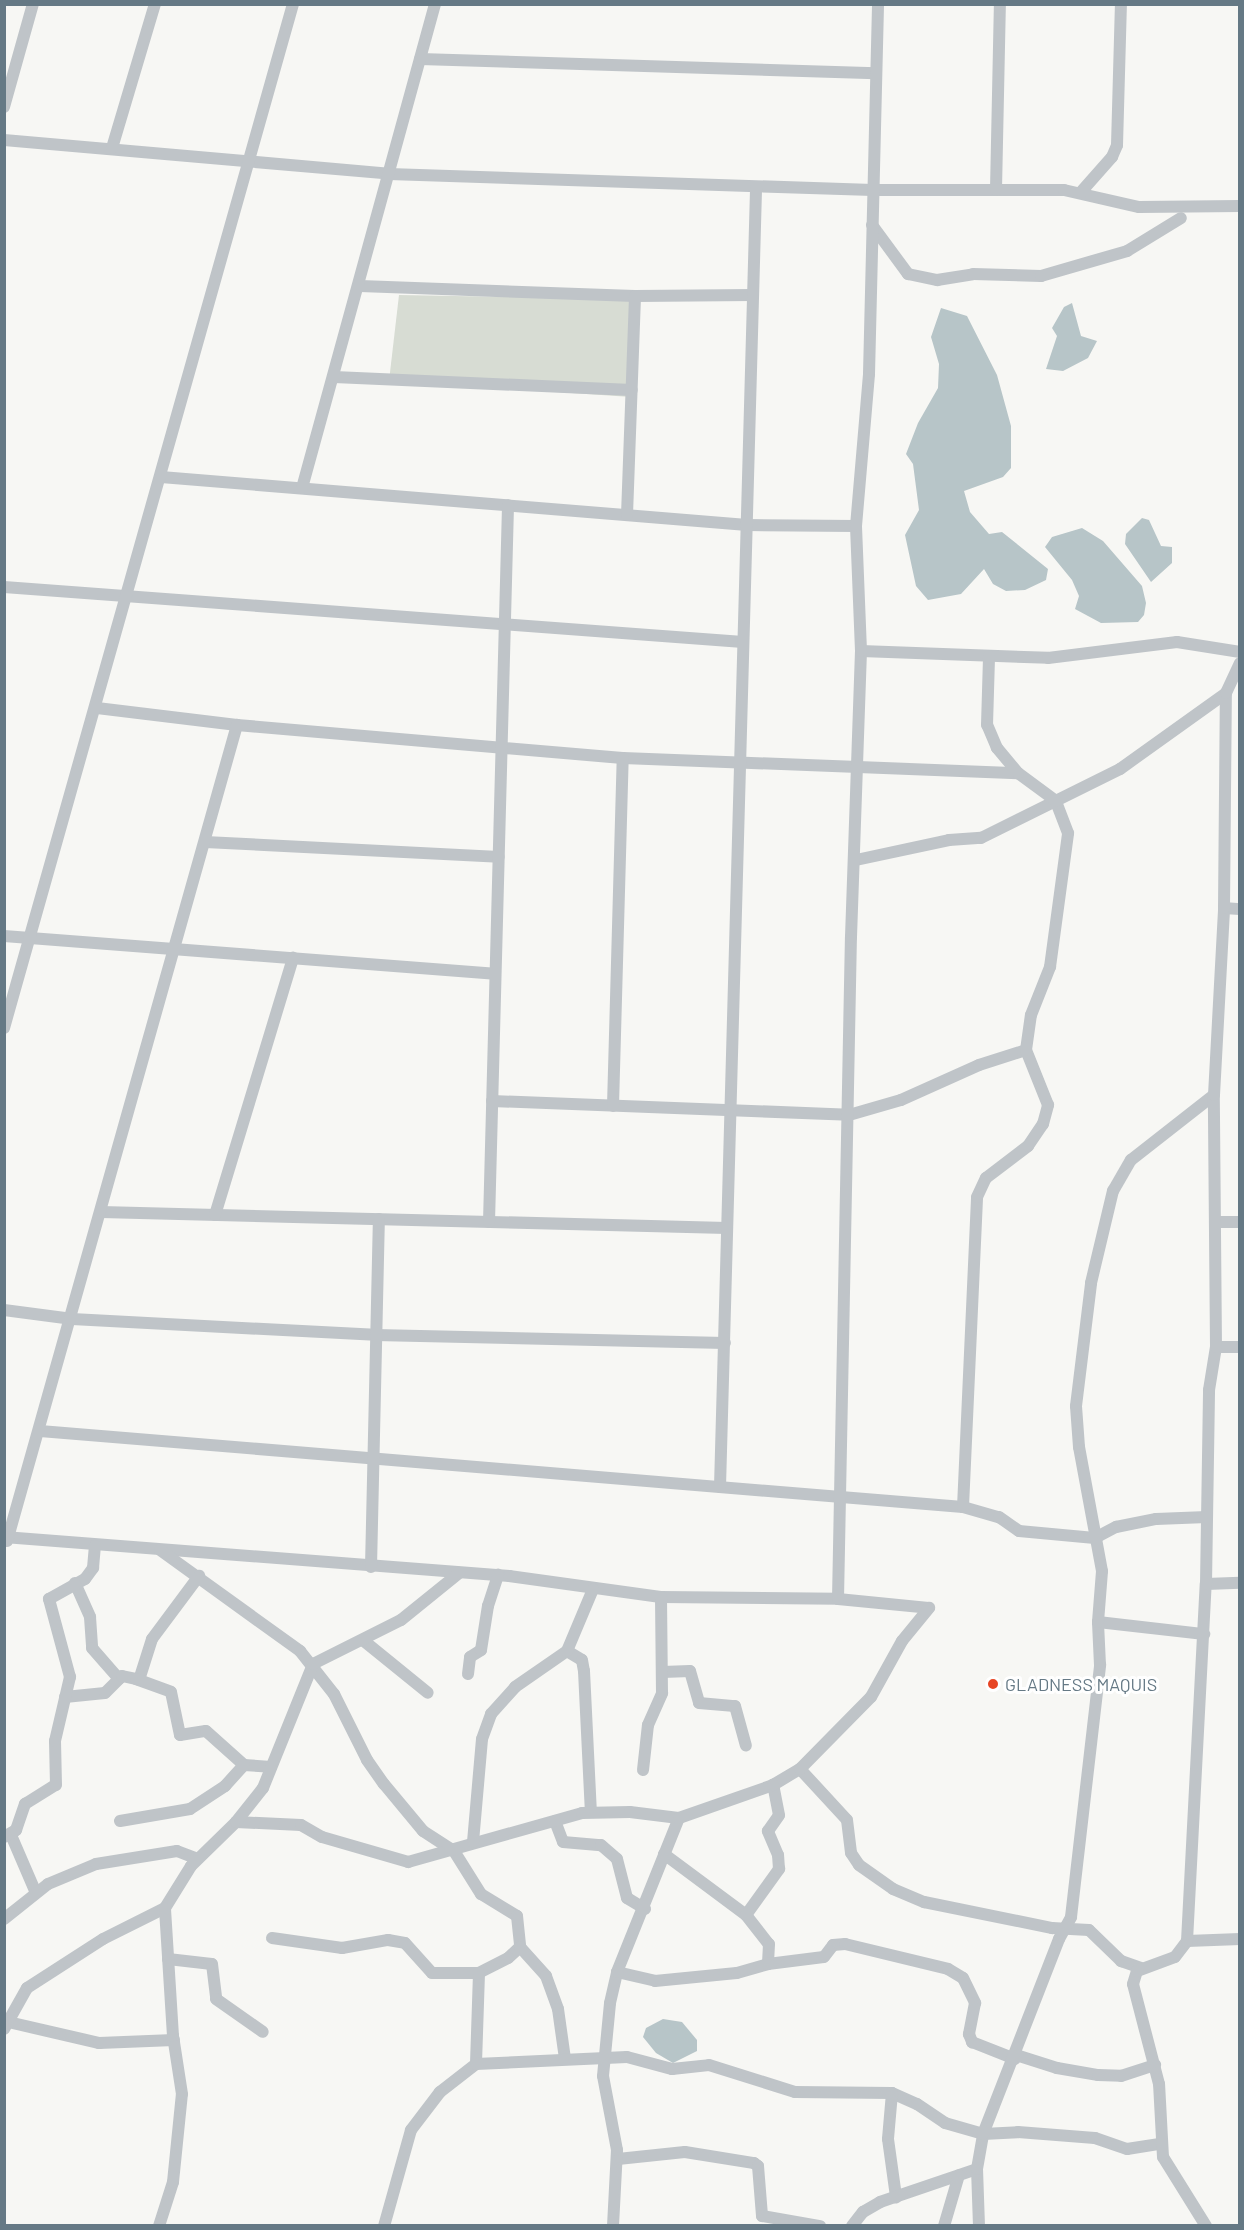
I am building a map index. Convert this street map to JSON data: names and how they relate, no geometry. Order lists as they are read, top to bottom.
{
  "places": ["GLADNESS MAQUIS"]
}
